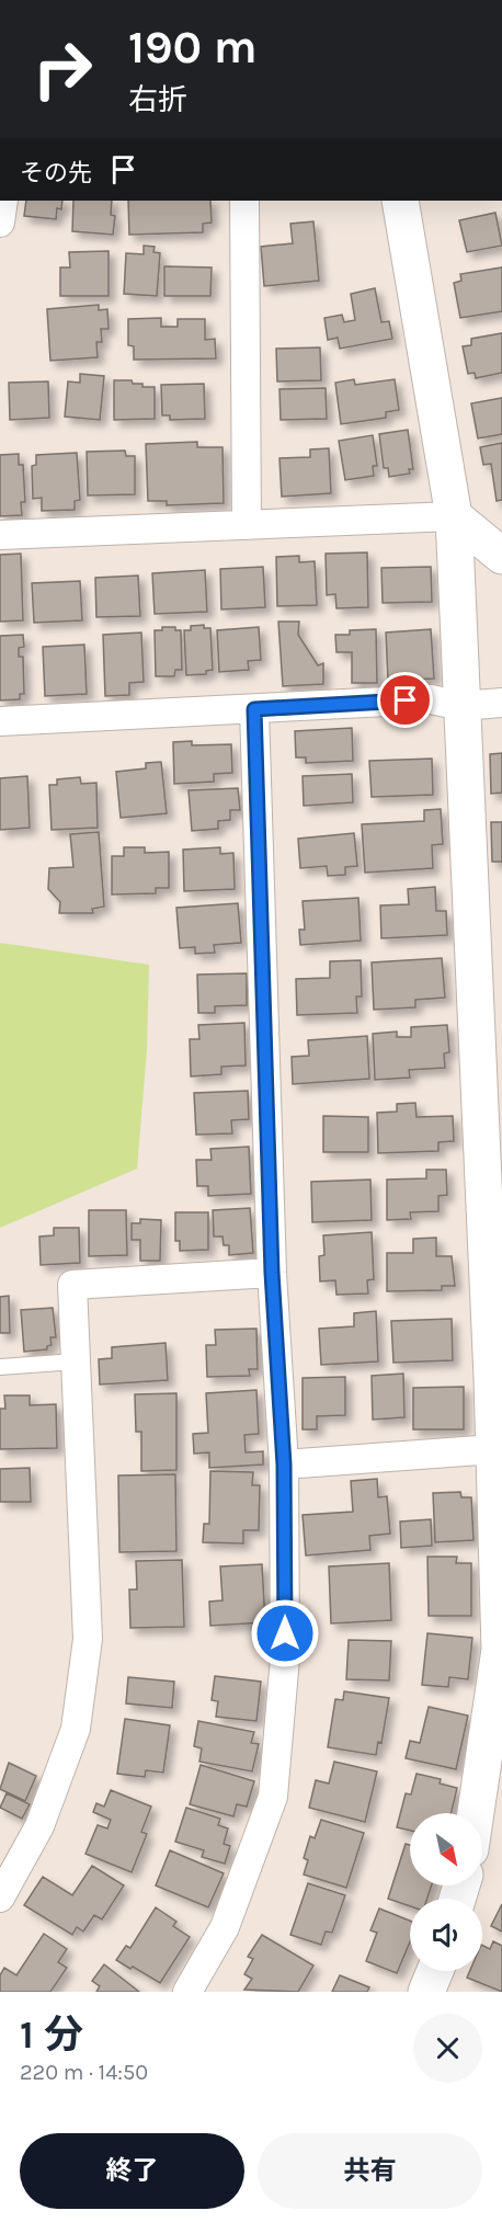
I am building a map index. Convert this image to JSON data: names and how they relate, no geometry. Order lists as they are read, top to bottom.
{
  "north": "bottom right",
  "page": {
    "turn": ["190 m", "右折"],
    "then": "その先",
    "heading": ["1 分", "220 m · 14:50"],
    "buttons": ["終了", "共有"]
  }
}
